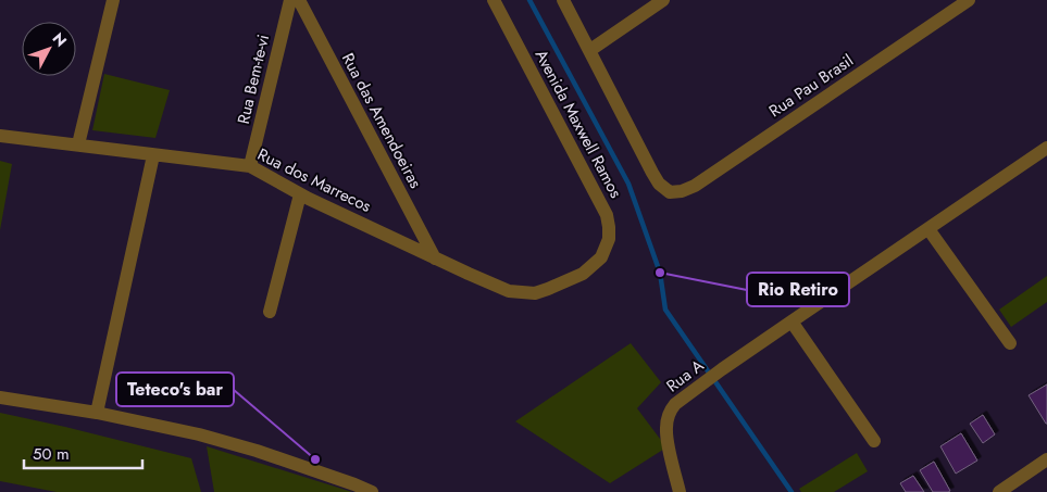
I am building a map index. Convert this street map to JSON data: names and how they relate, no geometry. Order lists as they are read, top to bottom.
{
  "streets": {
    "street": [
      "Rua Bem-te-vi",
      "Rua Pau Brasil",
      "Rua das Amendoeiras",
      "Avenida Maxwell Ramos",
      "Rua dos Marrecos",
      "Rua A"
    ]
  },
  "crossings": [
    ["Rua Bem-te-vi", "Rua dos Marrecos"],
    ["Rua das Amendoeiras", "Rua dos Marrecos"],
    ["Avenida Maxwell Ramos", "Rua dos Marrecos"]
  ],
  "places": ["Rio Retiro", "Teteco's bar"],
  "scale_bar": "50 m",
  "north": "top right"
}
